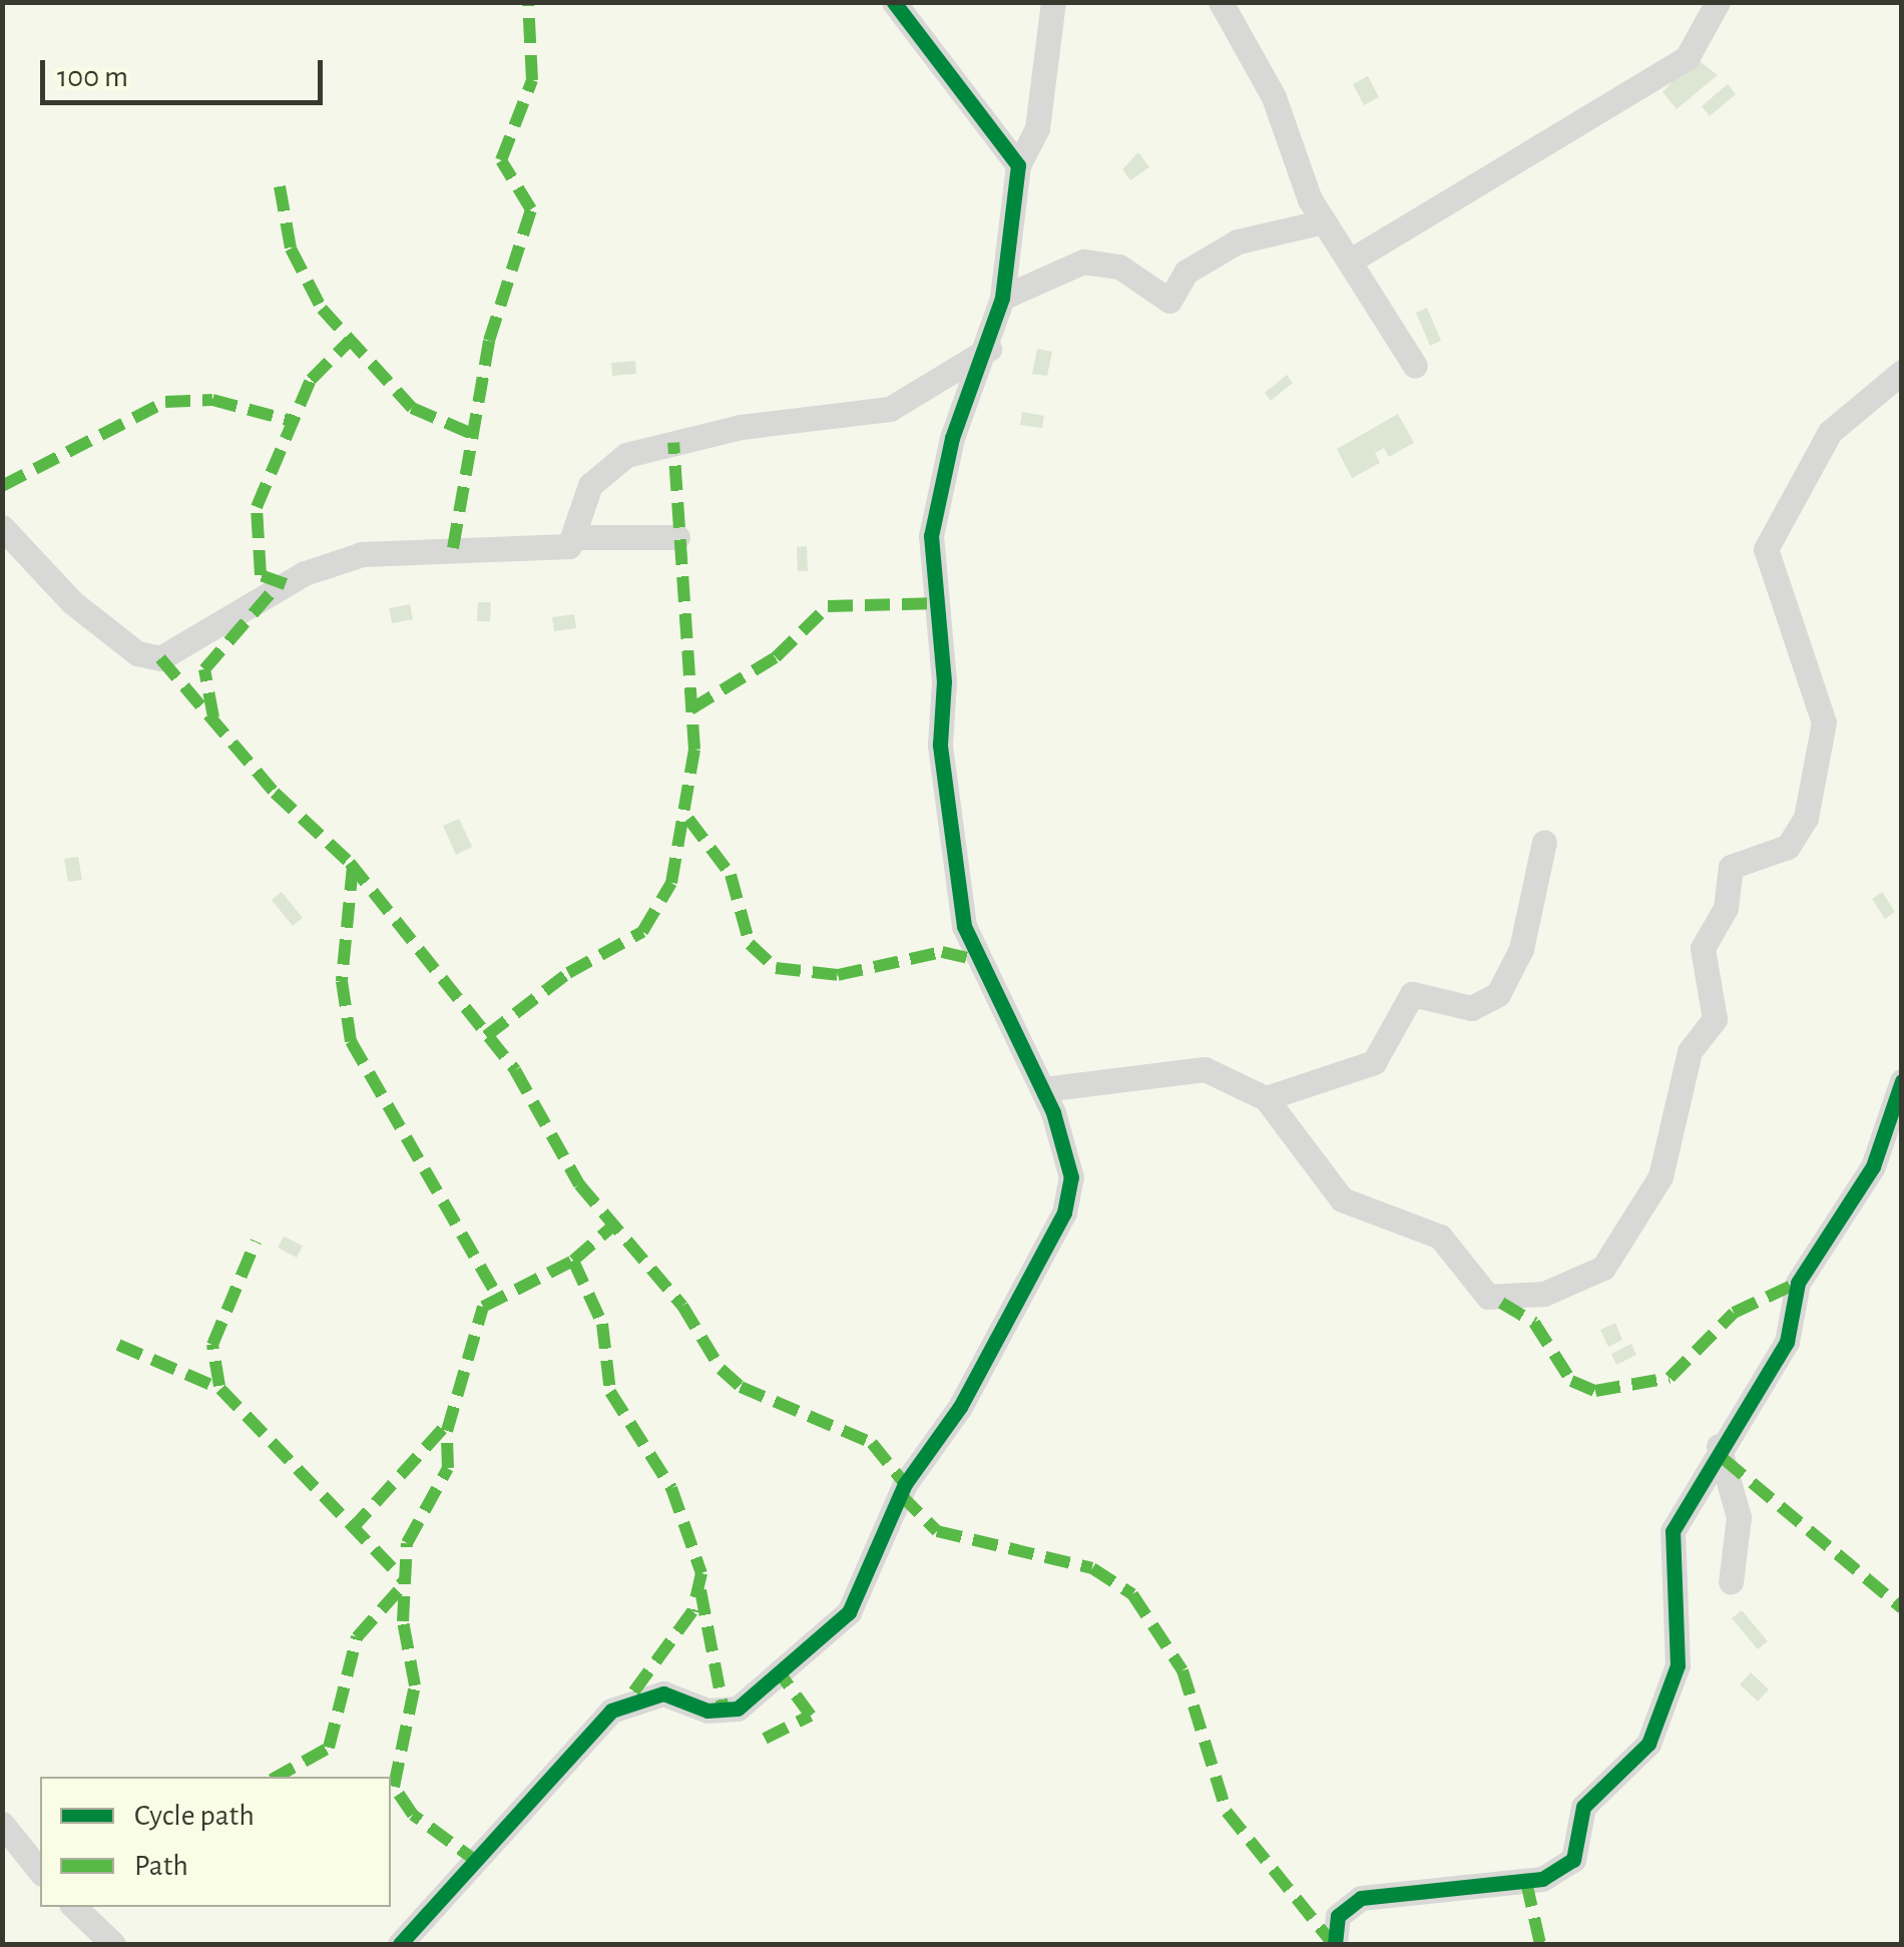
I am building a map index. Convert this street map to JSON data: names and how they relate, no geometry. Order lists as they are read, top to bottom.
{
  "legend": ["Cycle path", "Path"],
  "scale_bar": "100 m"
}
